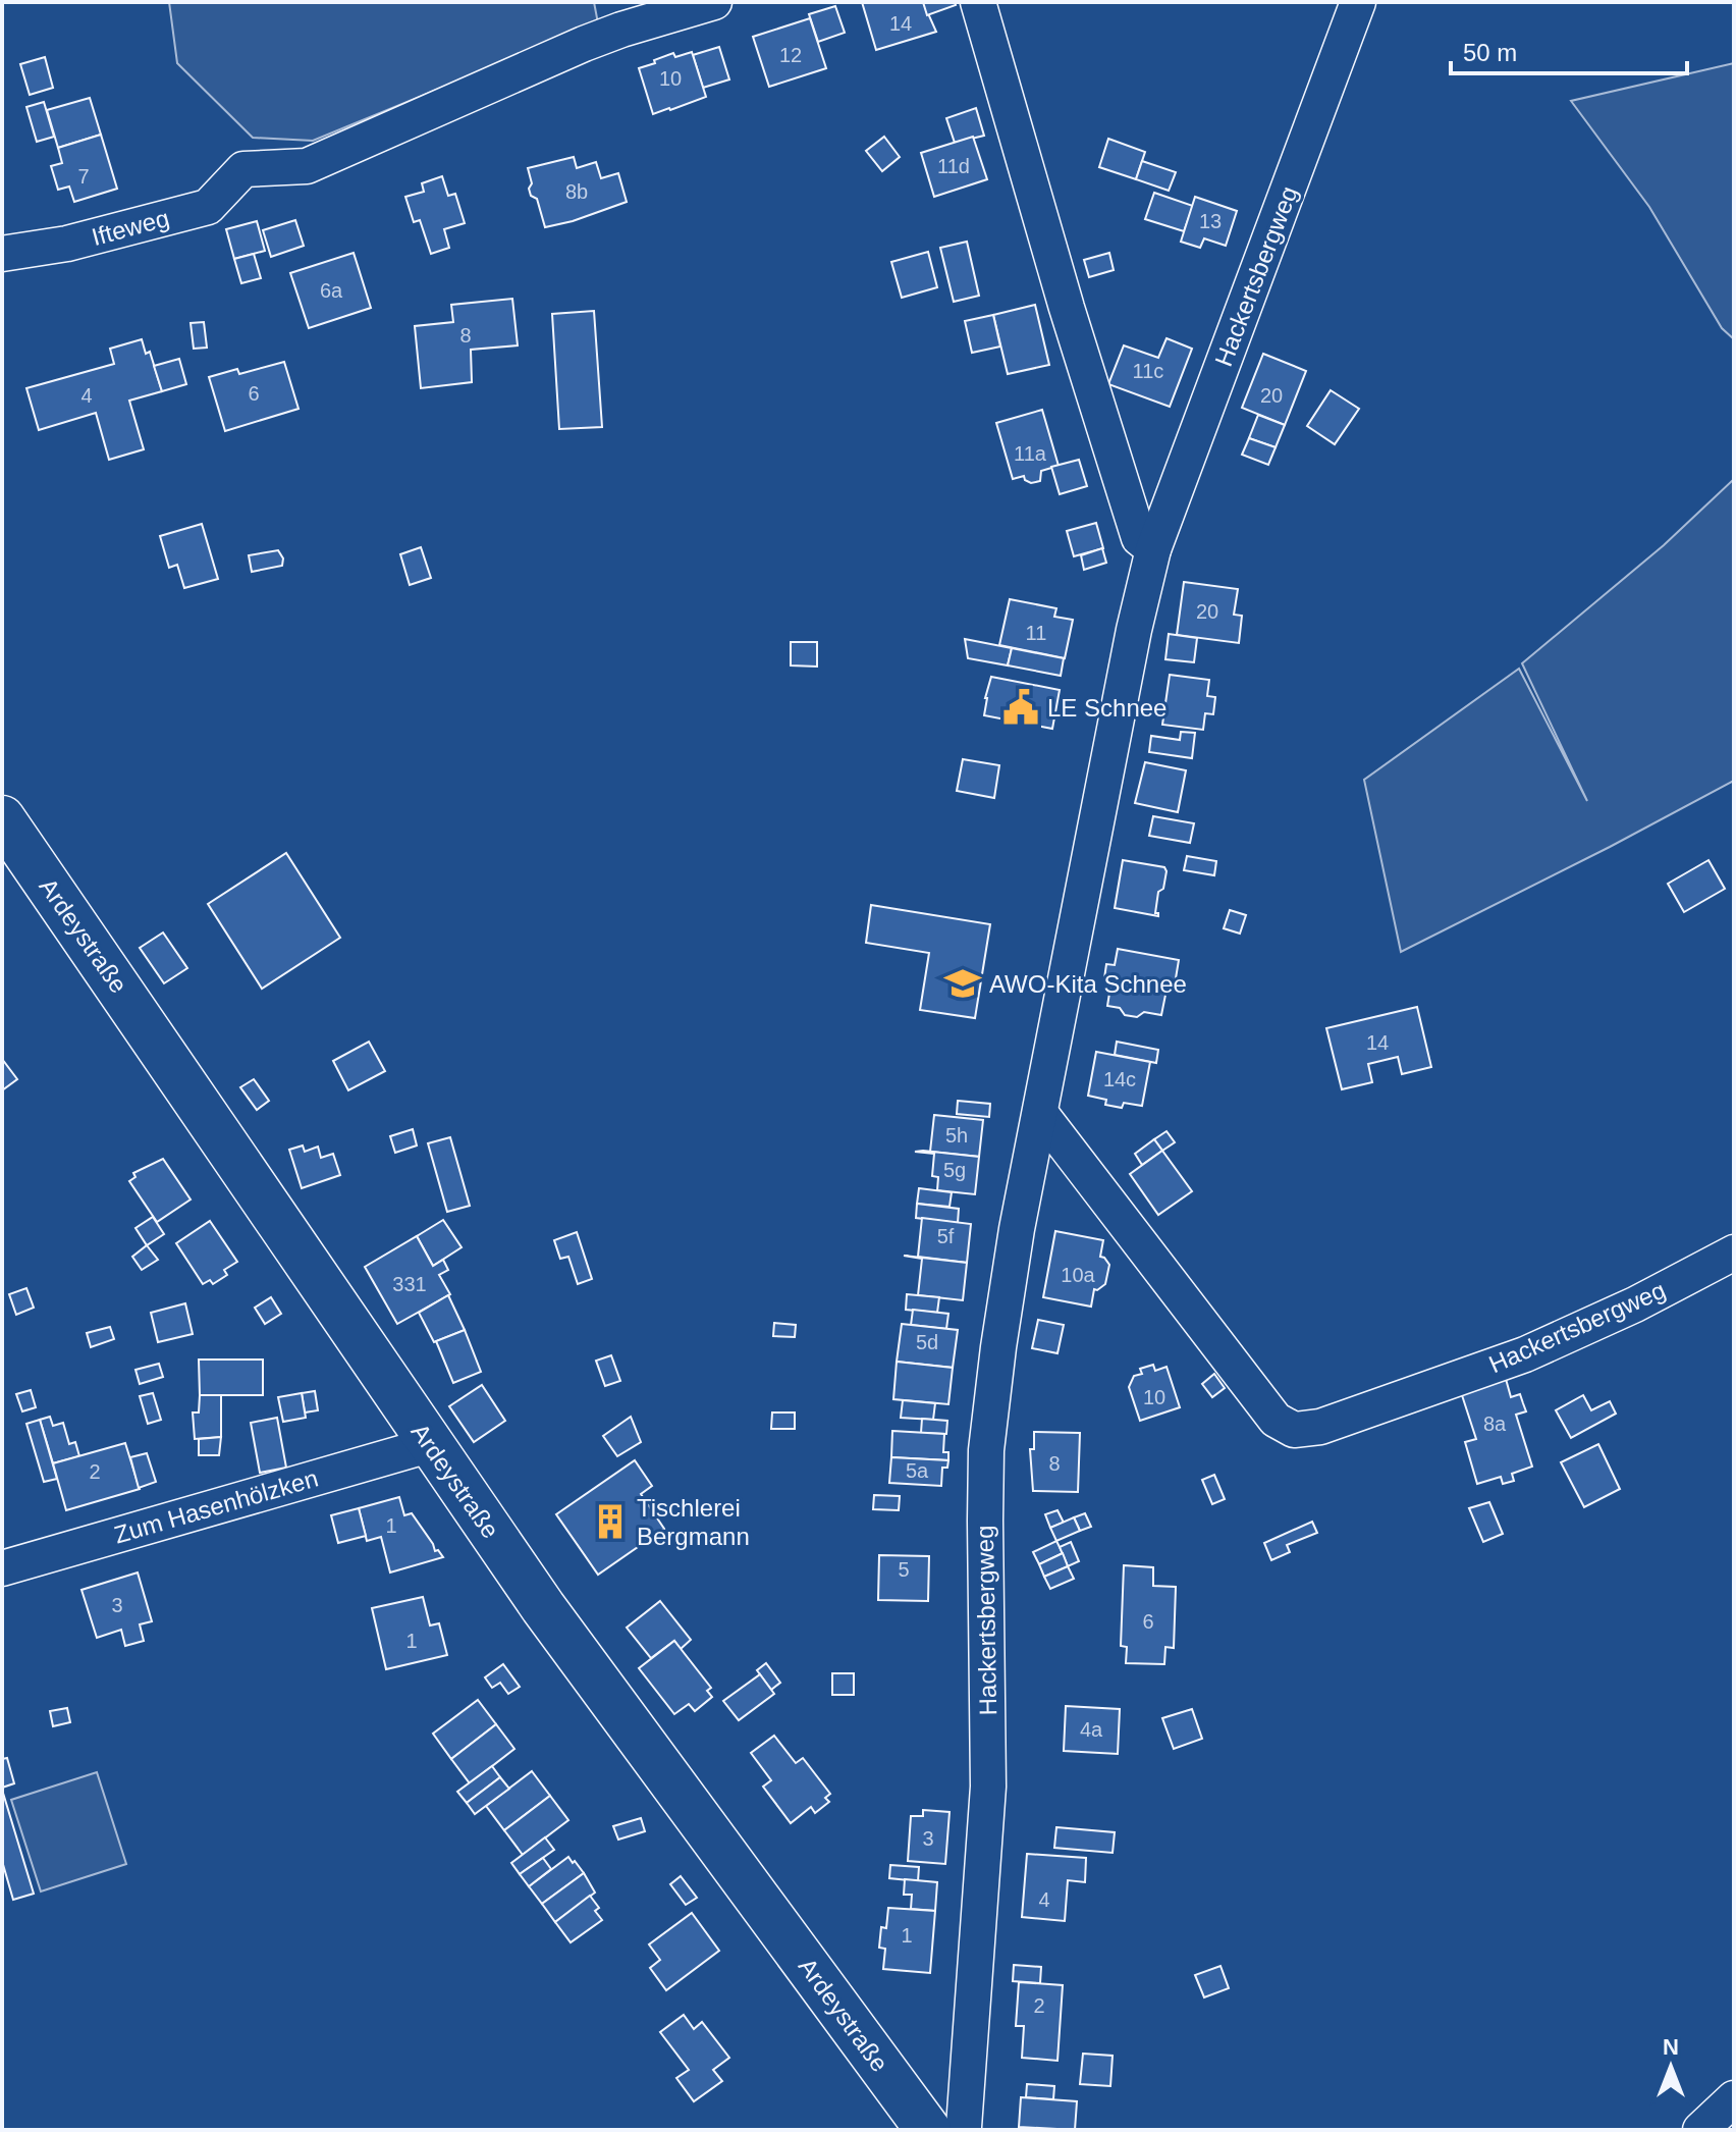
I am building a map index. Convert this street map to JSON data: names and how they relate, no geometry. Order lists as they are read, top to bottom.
{
  "streets": {
    "main road": ["Ardeystraße"],
    "street": ["Ifteweg", "Hackertsbergweg", "Zum Hasenhölzken"]
  },
  "crossings": [
    ["Ardeystraße", "Zum Hasenhölzken"]
  ],
  "places": {
    "public building": ["LE Schnee"],
    "school or university": ["AWO-Kita Schnee"],
    "building": ["Tischlerei Bergmann"]
  },
  "house_numbers": [
    "14",
    "12",
    "10",
    "11d",
    "7",
    "8b",
    "13",
    "6a",
    "8",
    "11c",
    "6",
    "4",
    "20",
    "11a",
    "20",
    "11",
    "14",
    "14c",
    "5h",
    "5g",
    "5f",
    "10a",
    "331",
    "5d",
    "10",
    "8a",
    "8",
    "5a",
    "2",
    "1",
    "5",
    "3",
    "6",
    "1",
    "4a",
    "3",
    "4",
    "1",
    "2"
  ],
  "scale_bar": "50 m",
  "north": "top"
}
